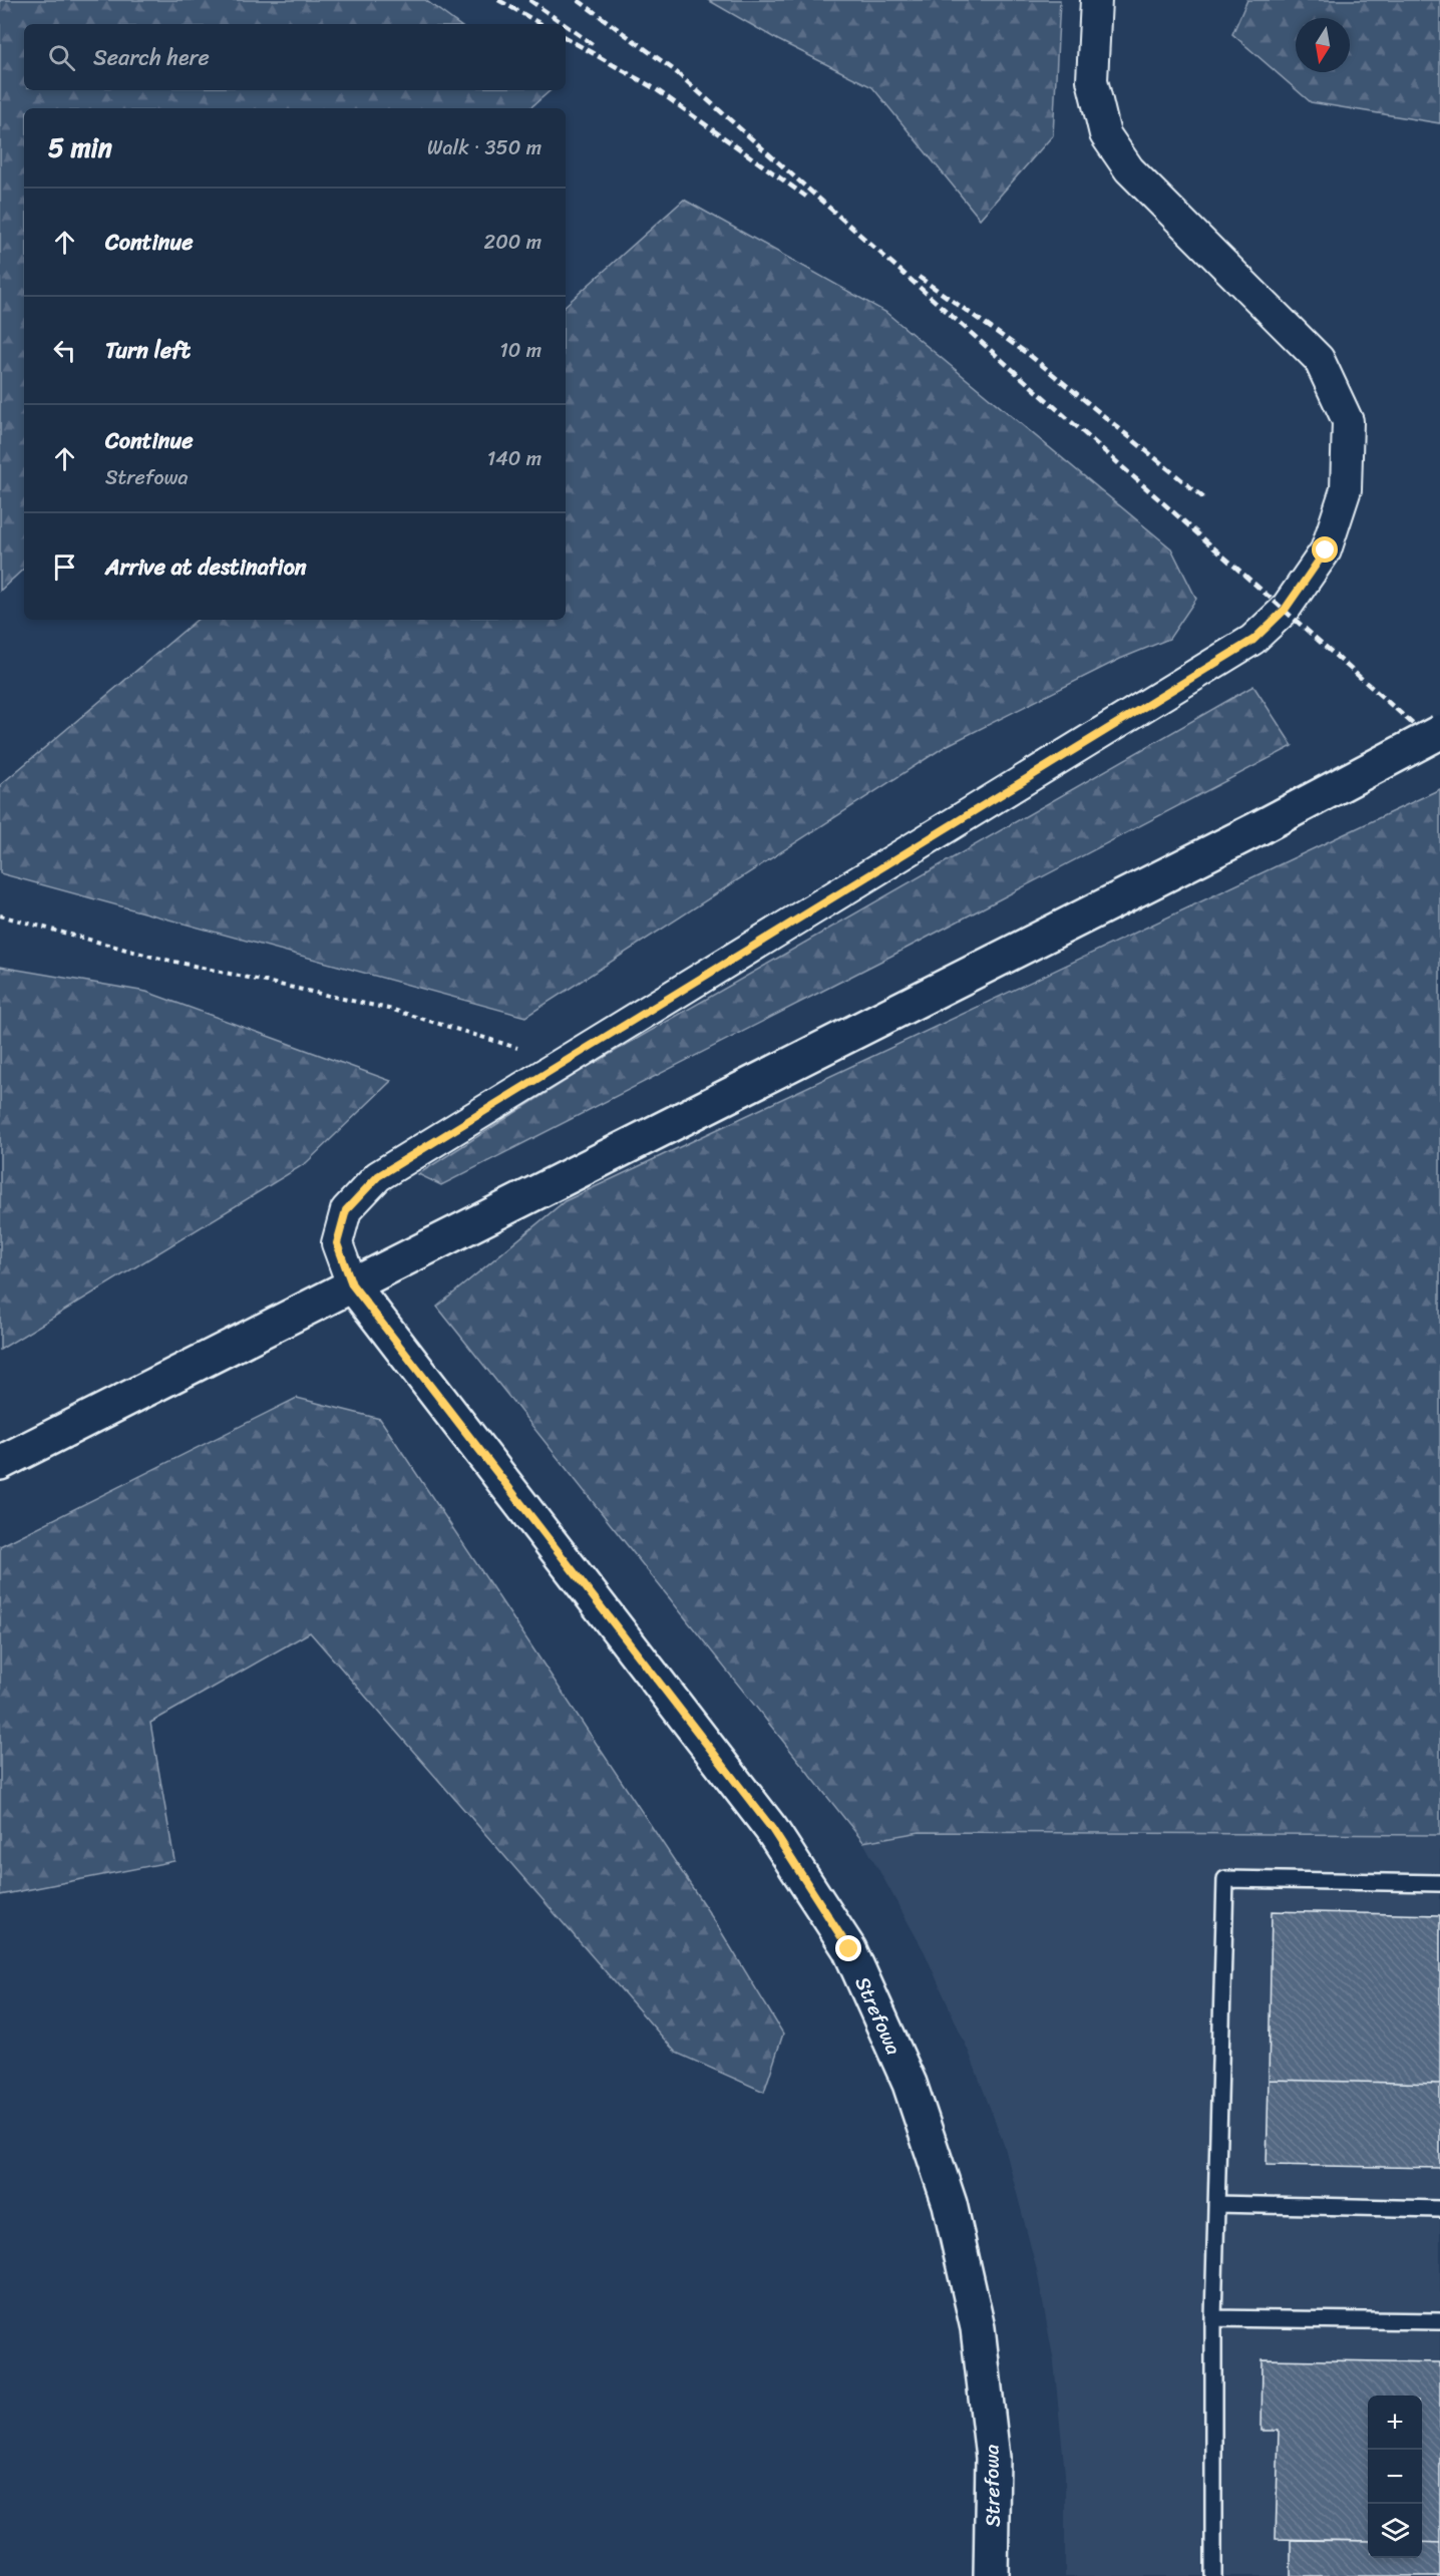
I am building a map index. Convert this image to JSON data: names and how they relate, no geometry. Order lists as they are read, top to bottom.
{
  "streets": {
    "main road": ["Strefowa"]
  },
  "north": "bottom",
  "page": {
    "search": "Search here",
    "heading": ["5 min", "Walk · 350 m"],
    "list": [
      ["Continue", "200 m"],
      ["Turn left", "10 m"],
      ["Continue", "Strefowa", "140 m"],
      "Arrive at destination"
    ],
    "map_buttons": ["+", "−"]
  }
}
